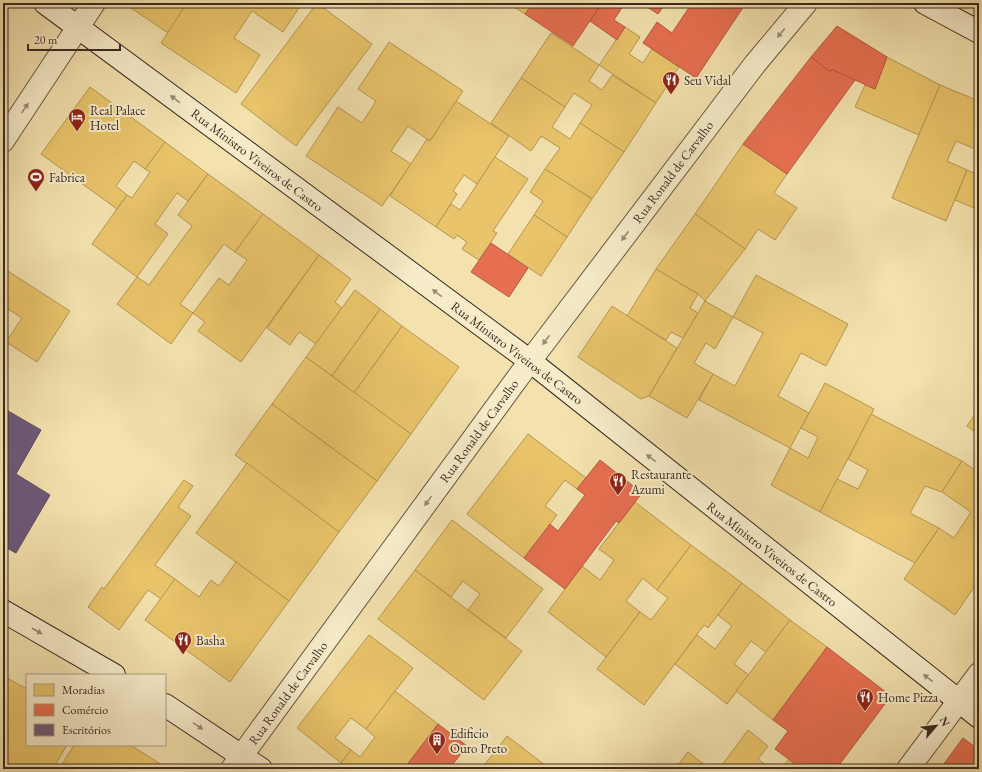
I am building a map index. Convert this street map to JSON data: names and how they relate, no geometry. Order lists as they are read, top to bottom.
{
  "streets": {
    "street": ["Rua Ministro Viveiros de Castro", "Rua Ronald de Carvalho"]
  },
  "crossings": [
    ["Rua Ministro Viveiros de Castro", "Rua Ronald de Carvalho"]
  ],
  "one_way": ["Rua Ministro Viveiros de Castro", "Rua Ronald de Carvalho"],
  "places": {
    "restaurant": [
      "Seu Vidal",
      "Restaurante Azumi",
      "Basha",
      "Home Pizza"
    ],
    "hotel": ["Real Palace Hotel"],
    "sports": ["Fabrica"],
    "building": ["Edificio Ouro Preto"]
  },
  "legend": ["Moradias", "Comércio", "Escritórios"],
  "scale_bar": "20 m",
  "north": "top right"
}
